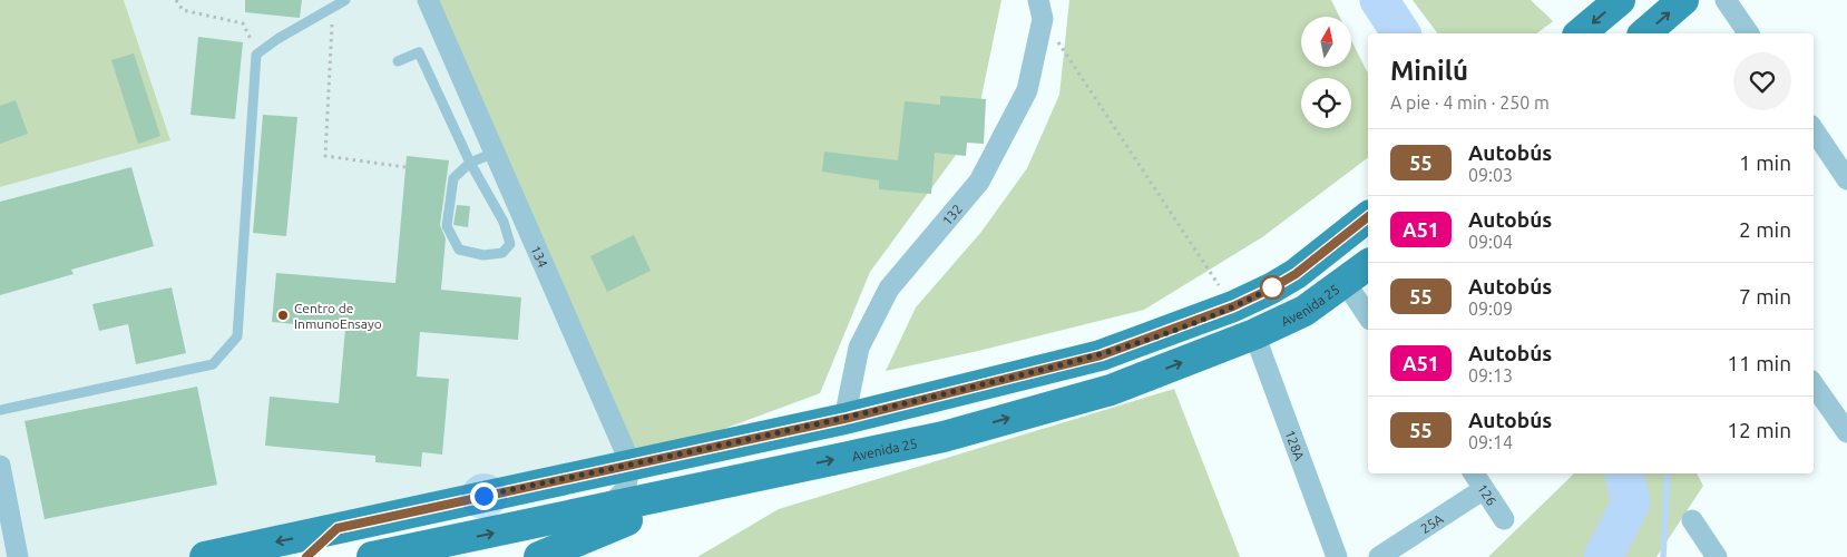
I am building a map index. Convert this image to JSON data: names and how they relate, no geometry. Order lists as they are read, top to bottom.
{
  "streets": {
    "main road": ["Avenida 25"],
    "street": [
      "132",
      "134",
      "128A",
      "126",
      "25A"
    ]
  },
  "crossings": [
    ["Avenida 25", "128A"],
    ["126", "25A"]
  ],
  "places": ["Centro de InmunoEnsayo"],
  "lines": ["bus line 55"],
  "north": "top",
  "page": {
    "heading": ["Minilú", "A pie · 4 min · 250 m"],
    "list": [
      {
        "mark": "55",
        "name": "Autobús",
        "note": "09:03",
        "value": "1 min"
      },
      {
        "mark": "A51",
        "name": "Autobús",
        "note": "09:04",
        "value": "2 min"
      },
      {
        "mark": "55",
        "name": "Autobús",
        "note": "09:09",
        "value": "7 min"
      },
      {
        "mark": "A51",
        "name": "Autobús",
        "note": "09:13",
        "value": "11 min"
      },
      {
        "mark": "55",
        "name": "Autobús",
        "note": "09:14",
        "value": "12 min"
      }
    ]
  }
}
